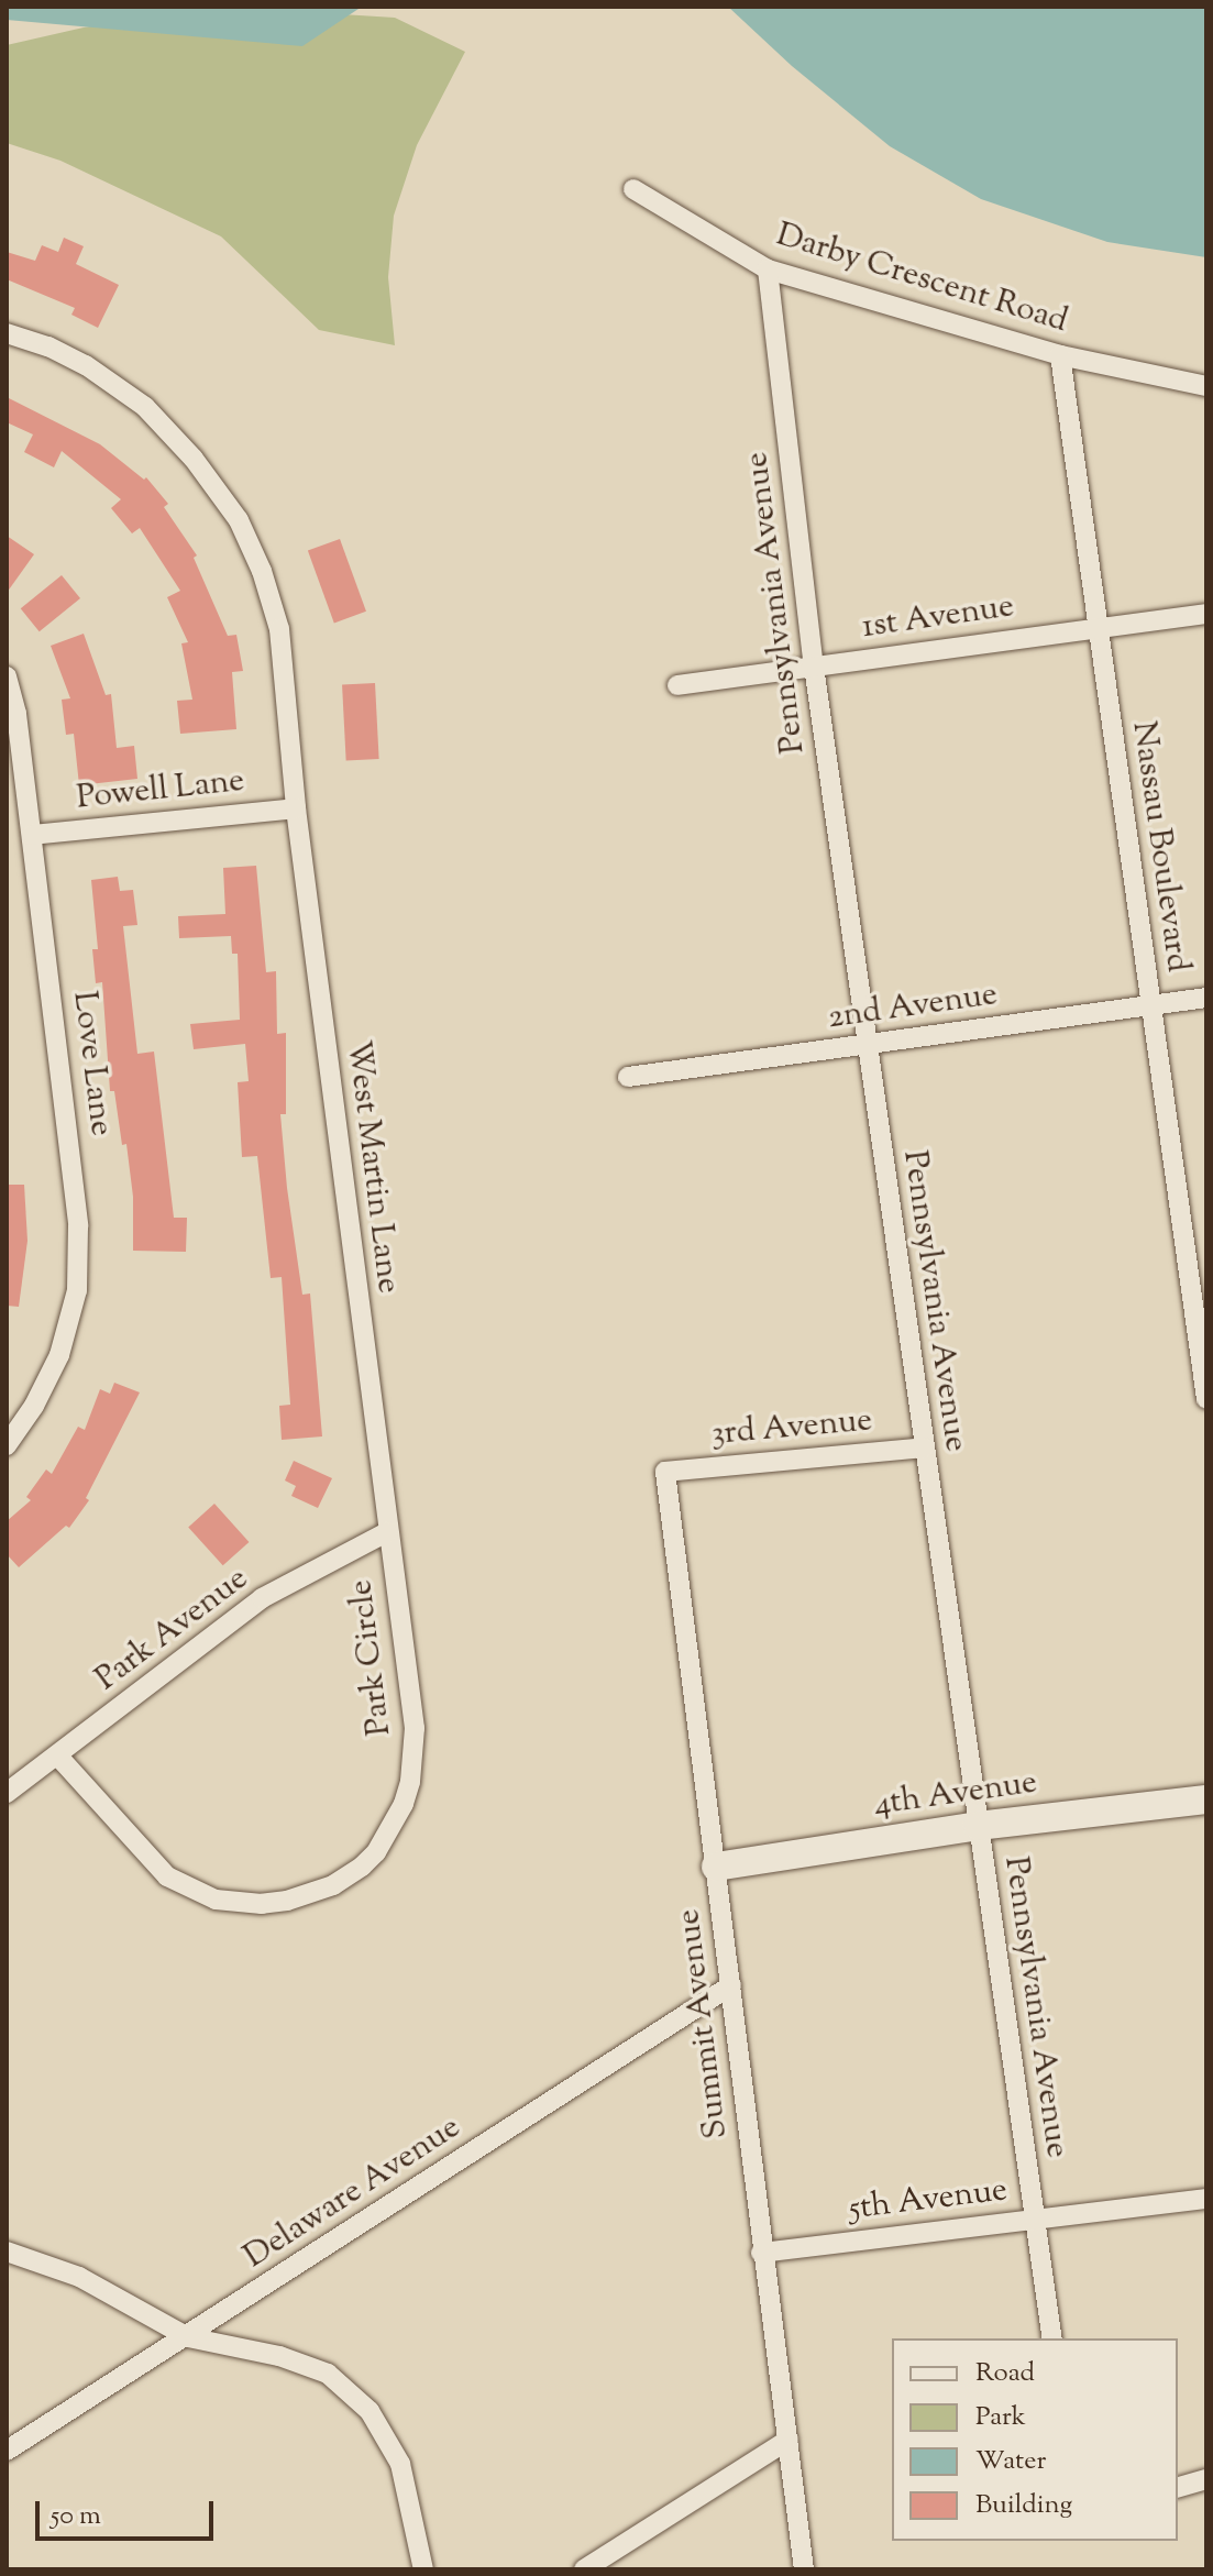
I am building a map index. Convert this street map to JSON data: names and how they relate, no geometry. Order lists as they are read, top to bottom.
{
  "streets": {
    "street": [
      "Darby Crescent Road",
      "Pennsylvania Avenue",
      "1st Avenue",
      "Powell Lane",
      "Nassau Boulevard",
      "2nd Avenue",
      "Love Lane",
      "West Martin Lane",
      "3rd Avenue",
      "Park Avenue",
      "Park Circle",
      "4th Avenue",
      "Summit Avenue",
      "Delaware Avenue",
      "5th Avenue"
    ]
  },
  "crossings": [
    ["Darby Crescent Road", "Pennsylvania Avenue"],
    ["Darby Crescent Road", "Nassau Boulevard"],
    ["Pennsylvania Avenue", "1st Avenue"],
    ["Pennsylvania Avenue", "2nd Avenue"],
    ["Pennsylvania Avenue", "3rd Avenue"],
    ["Pennsylvania Avenue", "4th Avenue"],
    ["Pennsylvania Avenue", "5th Avenue"],
    ["1st Avenue", "Nassau Boulevard"],
    ["Powell Lane", "Love Lane"],
    ["Powell Lane", "West Martin Lane"],
    ["Nassau Boulevard", "2nd Avenue"],
    ["West Martin Lane", "Park Avenue"],
    ["West Martin Lane", "Park Circle"],
    ["3rd Avenue", "Summit Avenue"],
    ["Park Avenue", "Park Circle"],
    ["4th Avenue", "Summit Avenue"],
    ["Summit Avenue", "Delaware Avenue"],
    ["Summit Avenue", "5th Avenue"]
  ],
  "legend": [
    "Road",
    "Park",
    "Water",
    "Building"
  ],
  "scale_bar": "50 m"
}
